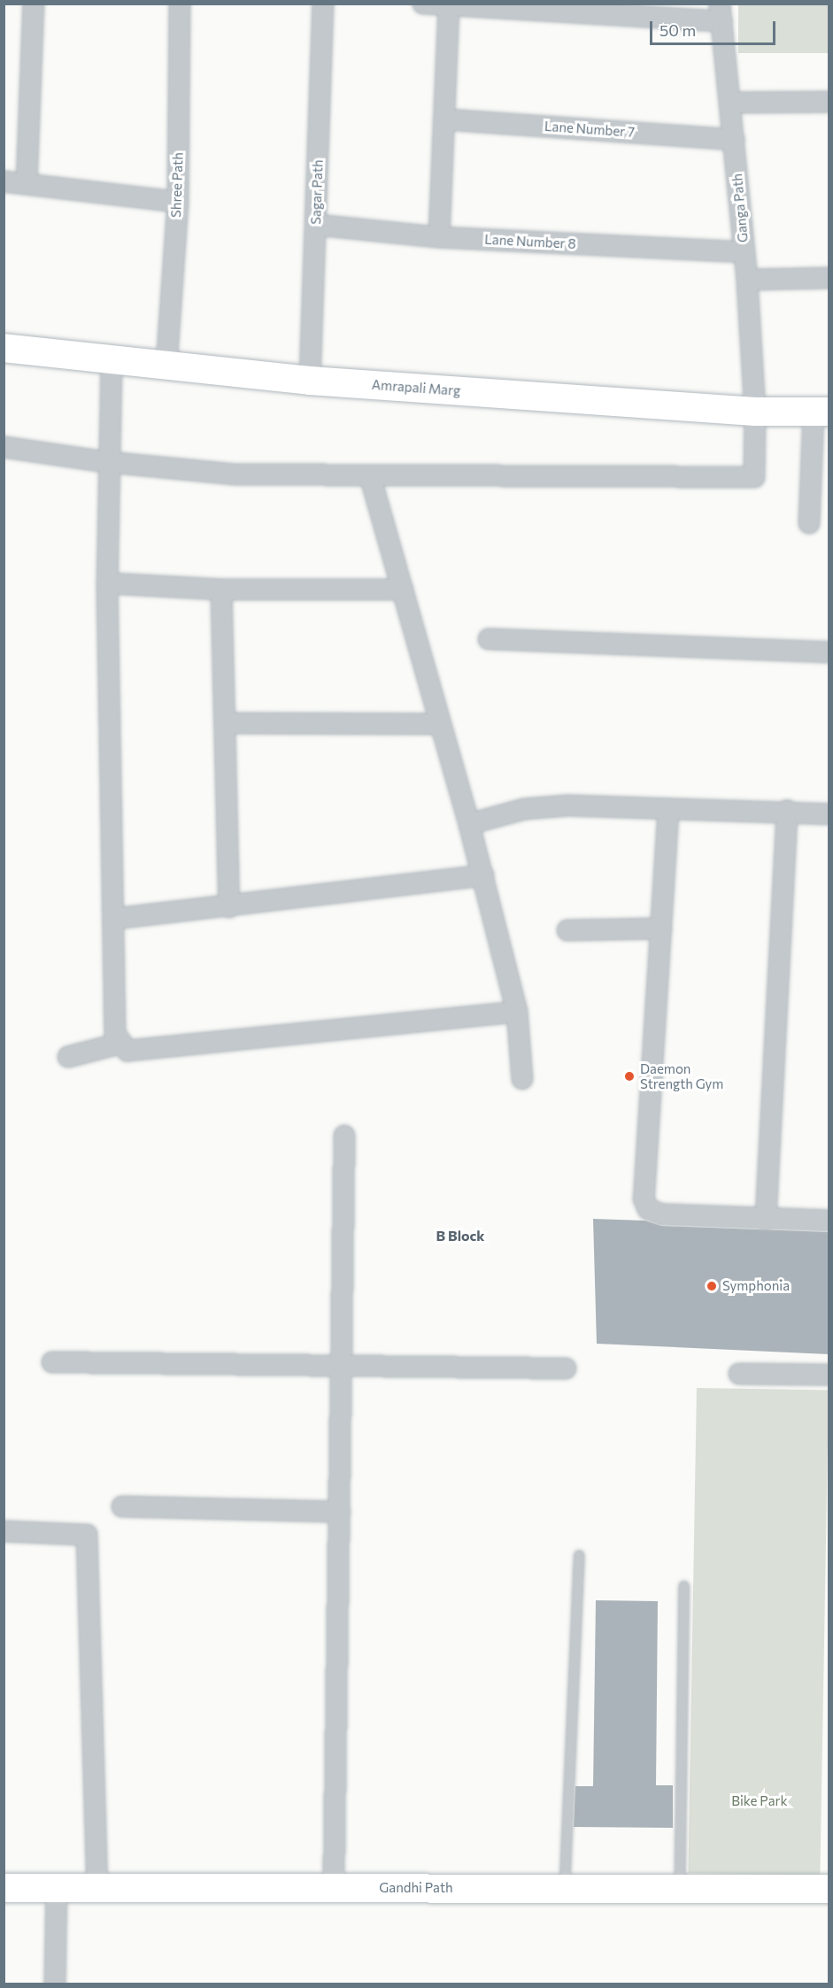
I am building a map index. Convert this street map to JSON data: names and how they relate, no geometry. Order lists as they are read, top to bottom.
{
  "streets": {
    "street": [
      "Lane Number 7",
      "Shree Path",
      "Sagar Path",
      "Ganga Path",
      "Lane Number 8",
      "Amrapali Marg",
      "Gandhi Path"
    ]
  },
  "crossings": [
    ["Lane Number 7", "Ganga Path"],
    ["Shree Path", "Amrapali Marg"],
    ["Sagar Path", "Lane Number 8"],
    ["Sagar Path", "Amrapali Marg"],
    ["Ganga Path", "Lane Number 8"],
    ["Ganga Path", "Amrapali Marg"]
  ],
  "districts": ["B Block"],
  "parks": ["Bike Park"],
  "places": ["Daemon Strength Gym", "Symphonia"],
  "scale_bar": "50 m"
}
